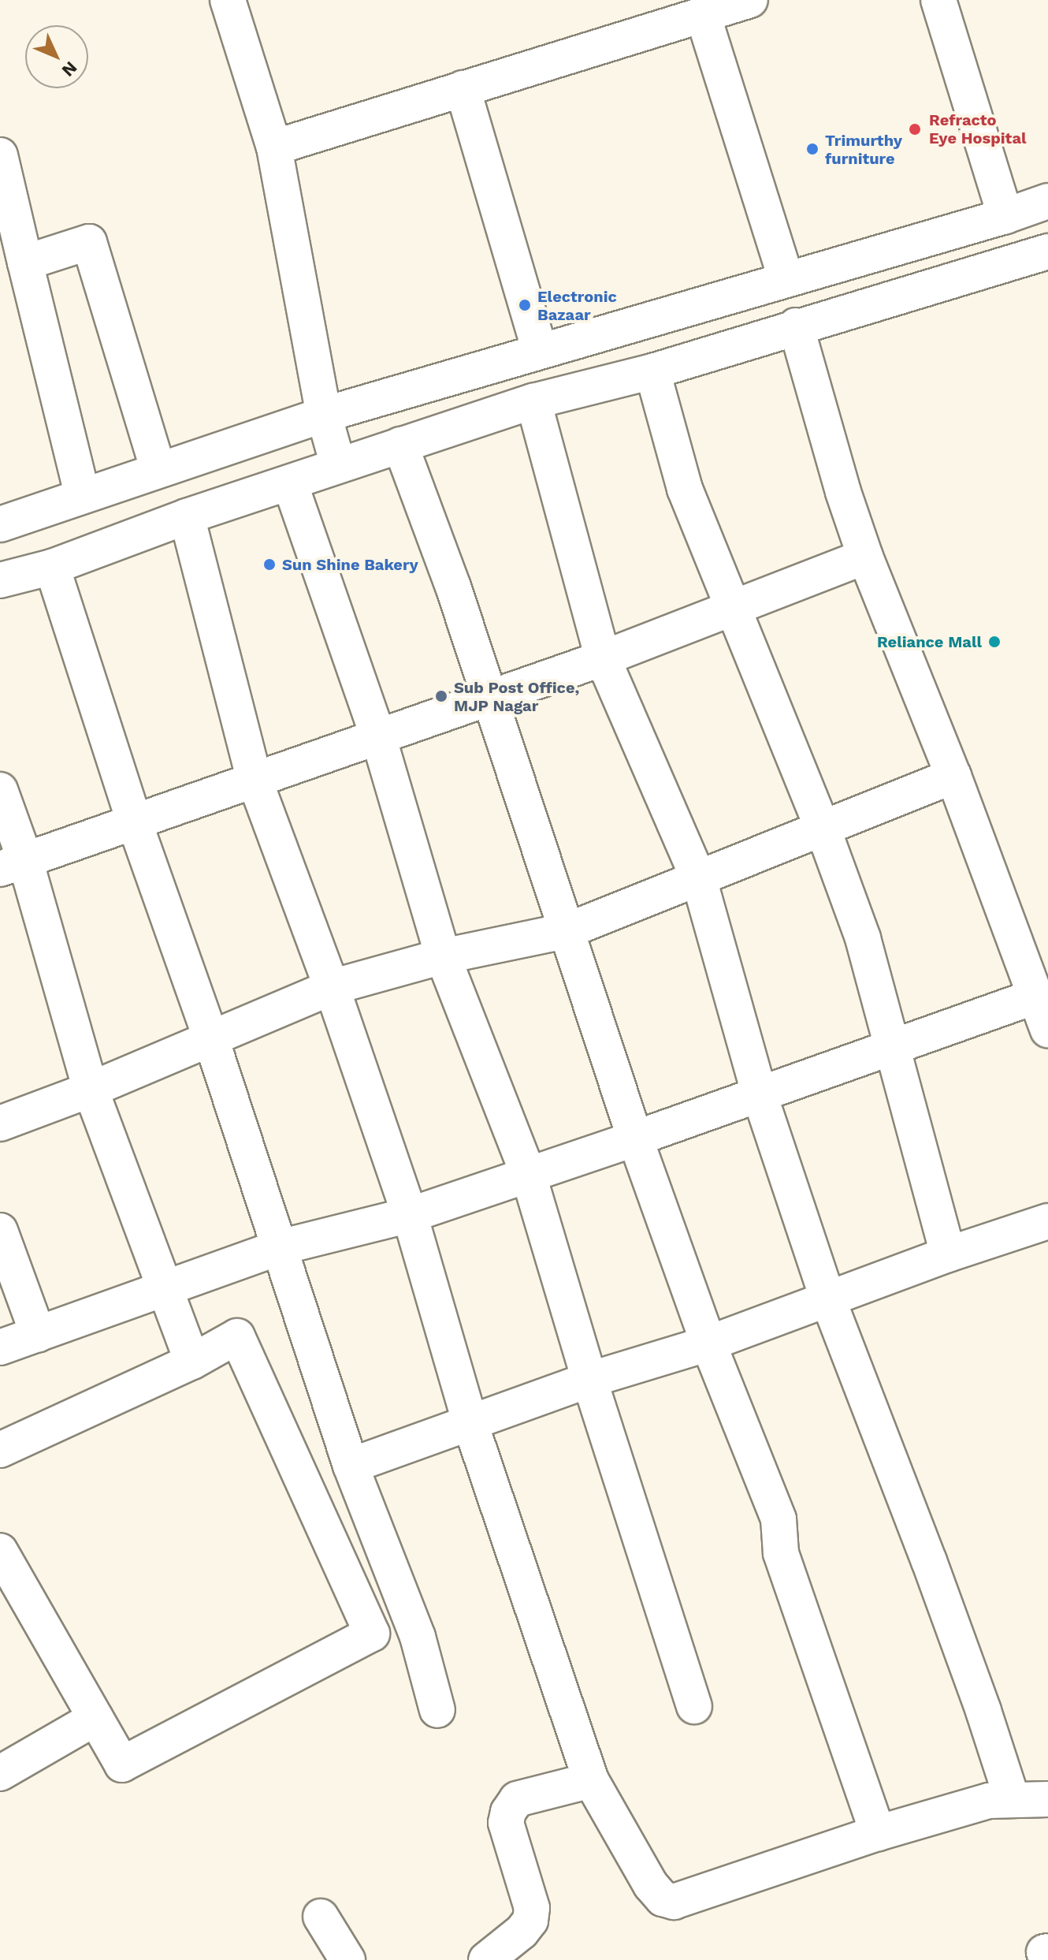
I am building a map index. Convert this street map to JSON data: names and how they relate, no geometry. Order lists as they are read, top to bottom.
{
  "places": [
    "Refracto Eye Hospital",
    "Trimurthy furniture",
    "Electronic Bazaar",
    "Sun Shine Bakery",
    "Reliance Mall",
    "Sub Post Office, MJP Nagar"
  ],
  "north": "bottom right"
}
